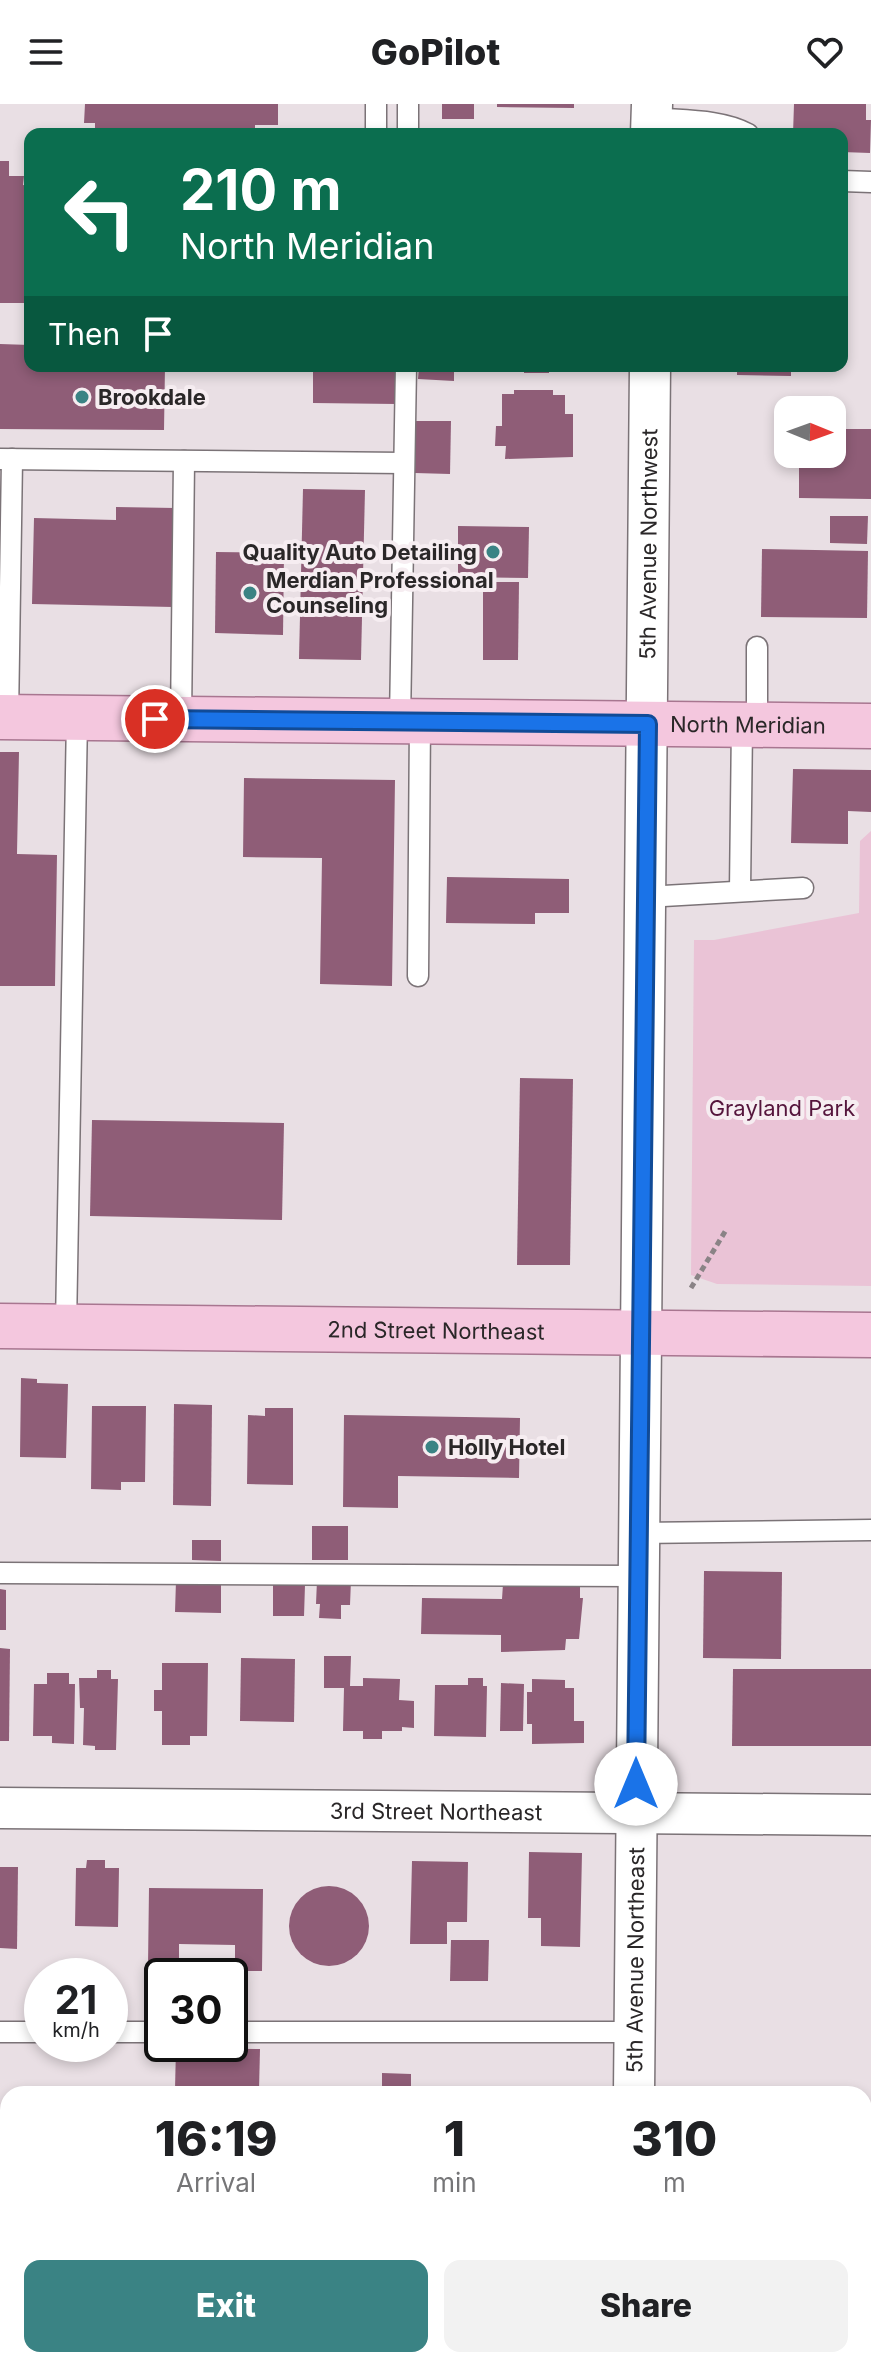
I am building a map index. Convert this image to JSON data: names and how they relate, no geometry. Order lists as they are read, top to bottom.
{
  "streets": {
    "main road": ["North Meridian", "2nd Street Northeast"],
    "street": ["5th Avenue Northwest", "3rd Street Northeast", "5th Avenue Northeast"]
  },
  "crossings": [
    ["5th Avenue Northwest", "North Meridian"],
    ["5th Avenue Northwest", "5th Avenue Northeast"],
    ["North Meridian", "5th Avenue Northeast"],
    ["2nd Street Northeast", "5th Avenue Northeast"],
    ["3rd Street Northeast", "5th Avenue Northeast"]
  ],
  "parks": ["Grayland Park"],
  "places": [
    "Brookdale",
    "Quality Auto Detailing",
    "Merdian Professional Counseling",
    "Holly Hotel"
  ],
  "north": "right",
  "page": {
    "header": "GoPilot",
    "turn": ["210 m", "North Meridian"],
    "then": "Then",
    "speed": "21 km/h",
    "limit": "30",
    "eta": [
      "16:19",
      "Arrival",
      "1",
      "min",
      "310",
      "m"
    ],
    "buttons": ["Exit", "Share"]
  }
}
